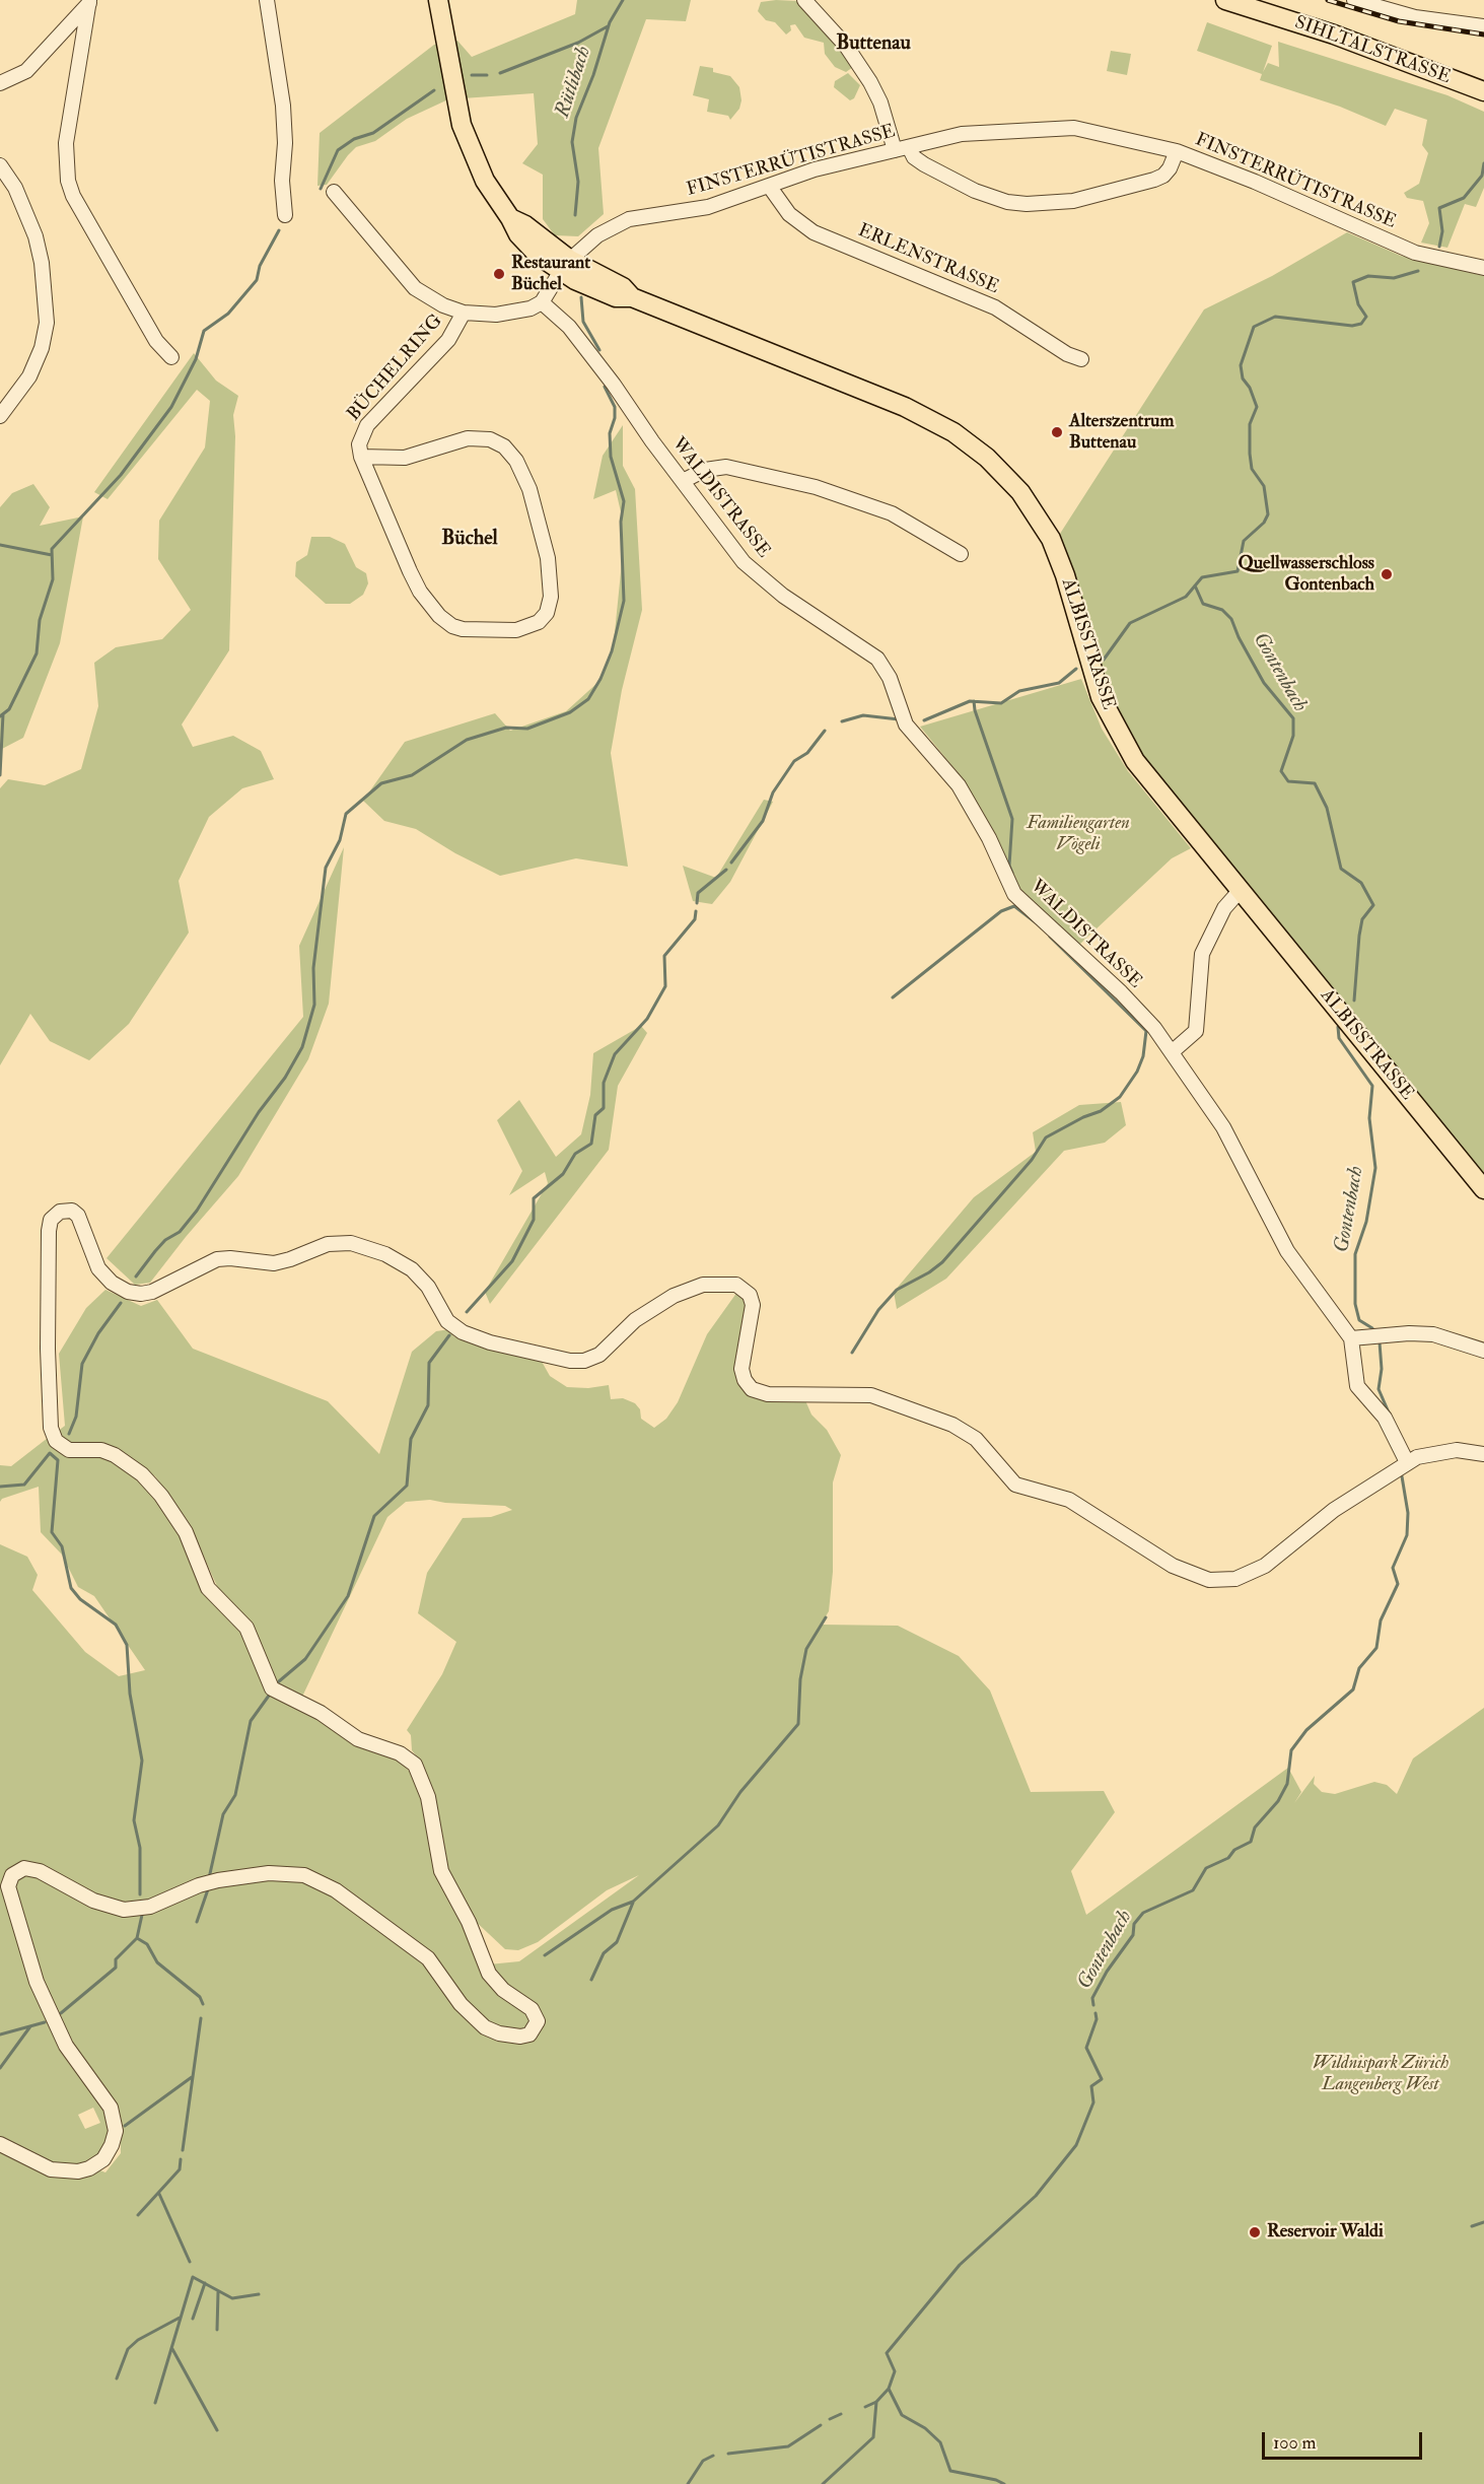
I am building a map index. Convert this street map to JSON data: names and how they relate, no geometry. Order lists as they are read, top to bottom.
{
  "streets": {
    "main road": ["SIHLTALSTRASSE", "ALBISSTRASSE"],
    "street": [
      "FINSTERRÜTISTRASSE",
      "ERLENSTRASSE",
      "BÜCHELRING",
      "WALDISTRASSE"
    ]
  },
  "crossings": [
    ["FINSTERRÜTISTRASSE", "ERLENSTRASSE"],
    ["FINSTERRÜTISTRASSE", "ALBISSTRASSE"],
    ["BÜCHELRING", "WALDISTRASSE"]
  ],
  "districts": ["Buttenau", "Büchel"],
  "water": ["Rütlibach", "Gontenbach"],
  "parks": ["Familiengarten Vögeli", "Wildnispark Zürich Langenberg West"],
  "places": [
    "Restaurant Büchel",
    "Alterszentrum Buttenau",
    "Quellwasserschloss Gontenbach",
    "Reservoir Waldi"
  ],
  "scale_bar": "100 m"
}
